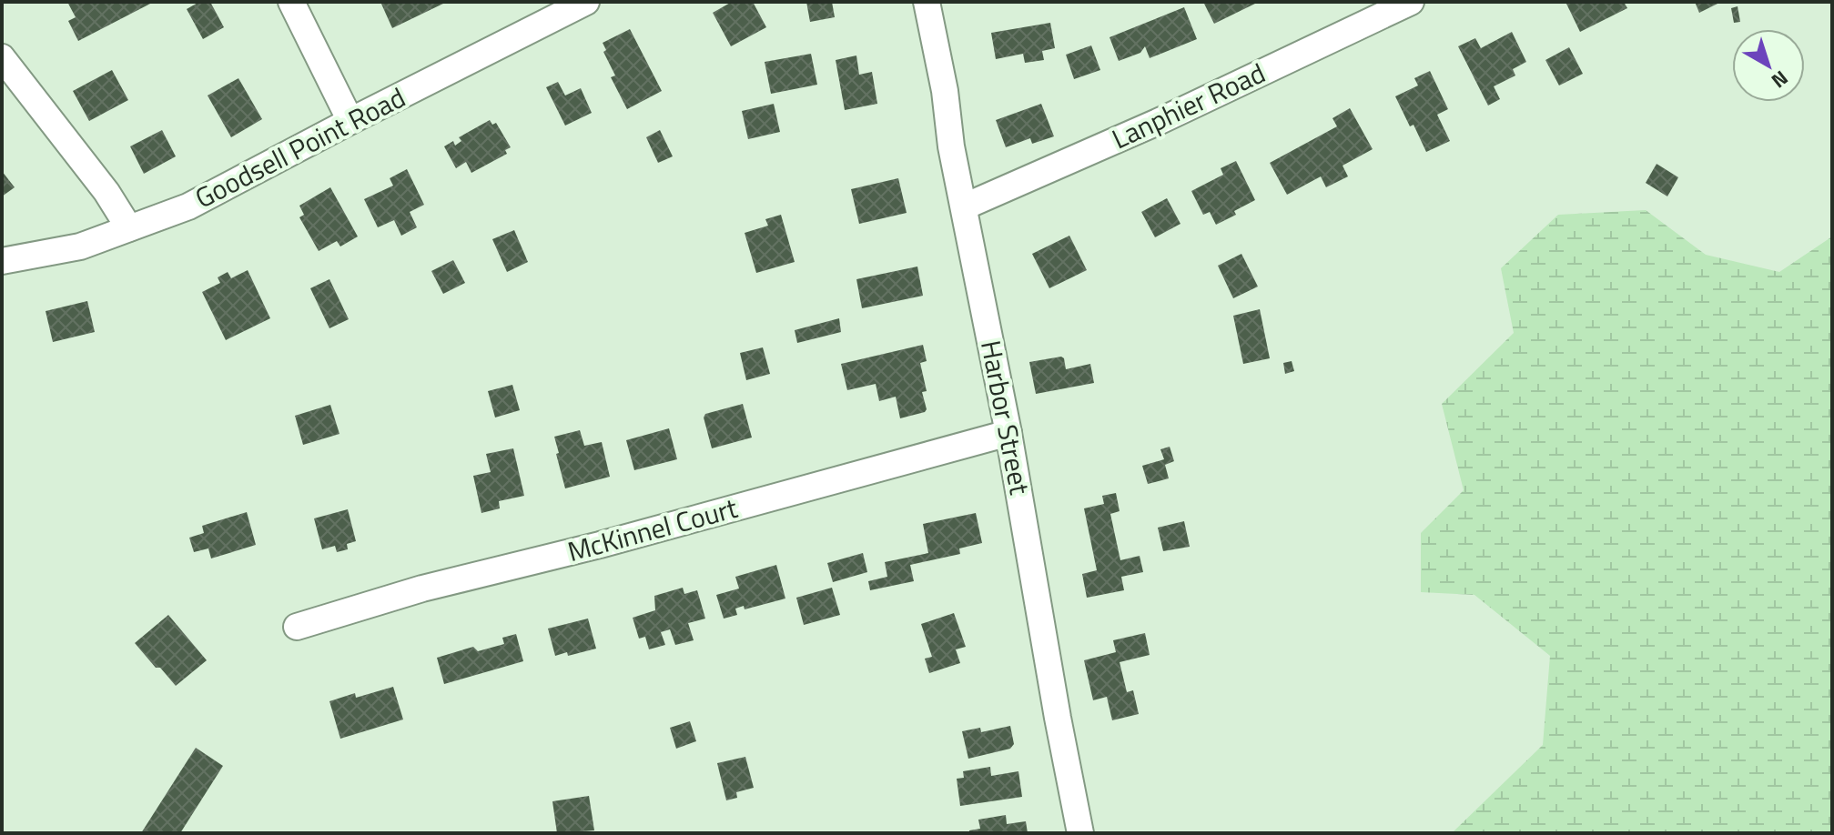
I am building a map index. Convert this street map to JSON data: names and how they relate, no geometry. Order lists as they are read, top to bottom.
{
  "streets": {
    "street": [
      "Lanphier Road",
      "Goodsell Point Road",
      "Harbor Street",
      "McKinnel Court"
    ]
  },
  "crossings": [
    ["Lanphier Road", "Harbor Street"],
    ["Harbor Street", "McKinnel Court"]
  ],
  "north": "bottom right"
}
